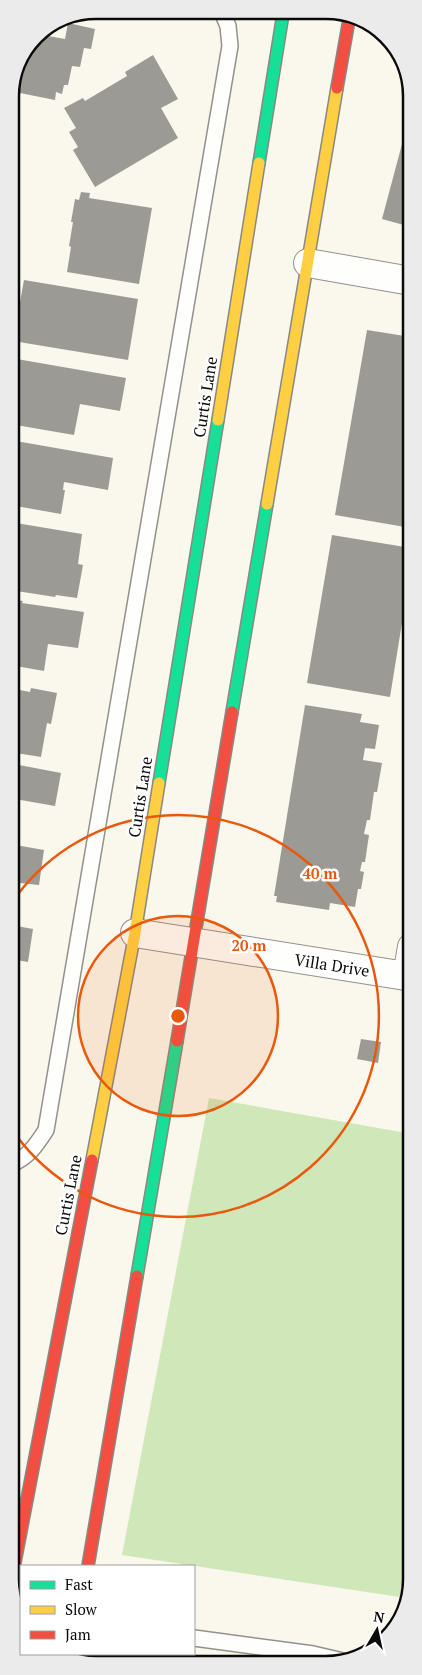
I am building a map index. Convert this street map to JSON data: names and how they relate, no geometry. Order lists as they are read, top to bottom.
{
  "streets": {
    "street": ["Curtis Lane", "Villa Drive"]
  },
  "crossings": [
    ["Curtis Lane", "Villa Drive"]
  ],
  "legend": ["Fast", "Slow", "Jam"],
  "north": "top",
  "rings": ["40 m", "20 m"]
}
